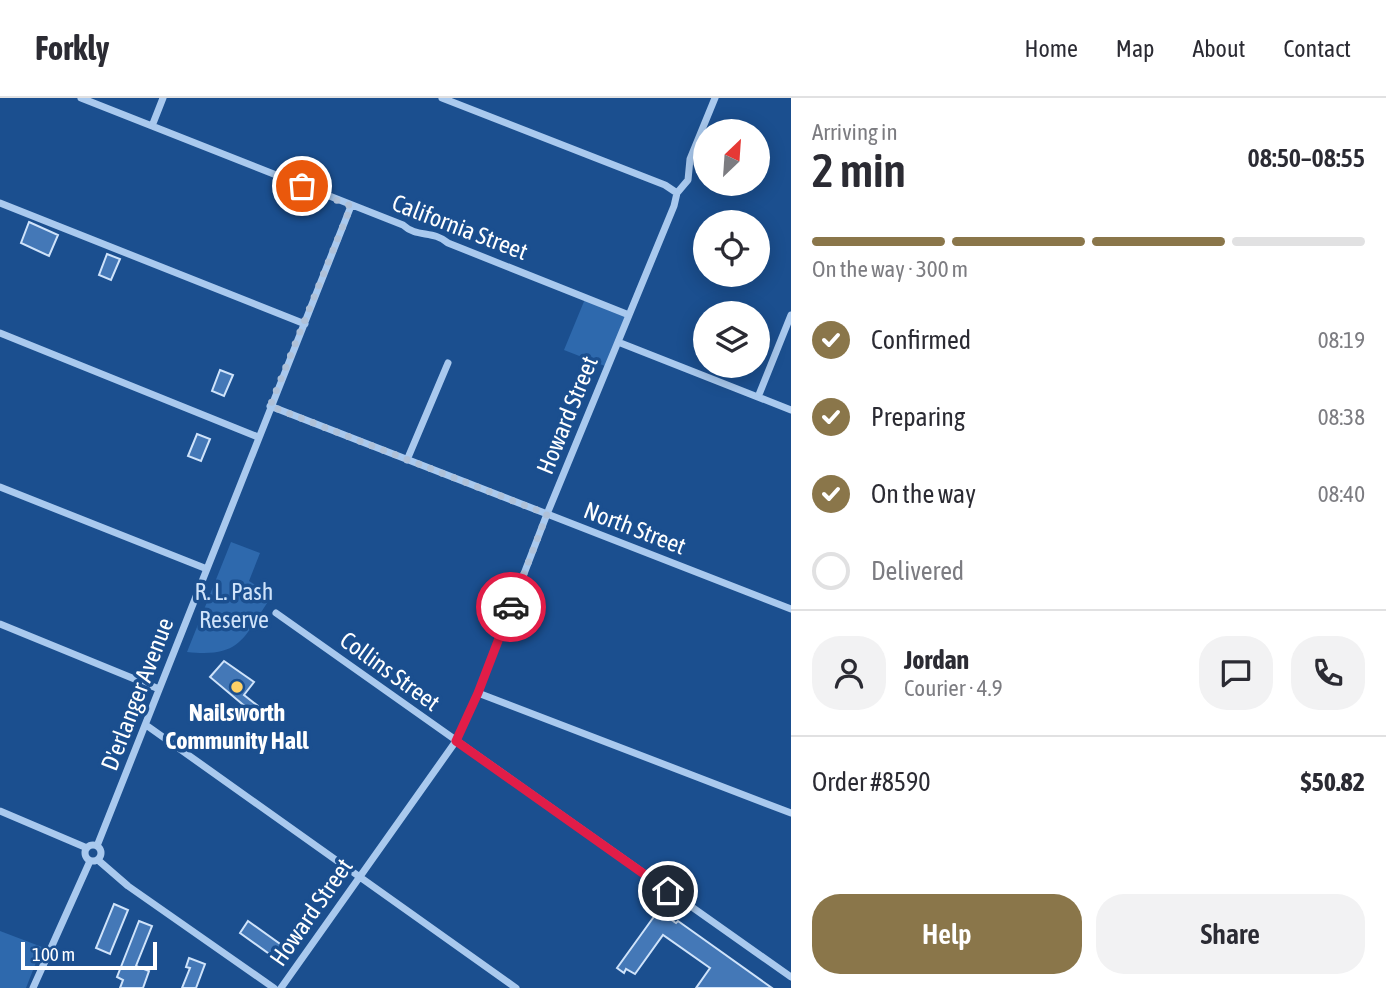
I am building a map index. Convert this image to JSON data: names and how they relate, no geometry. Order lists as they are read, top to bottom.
{
  "streets": {
    "street": [
      "California Street",
      "Howard Street",
      "North Street",
      "Collins Street",
      "D'erlanger Avenue"
    ]
  },
  "crossings": [
    ["California Street", "Howard Street"],
    ["California Street", "D'erlanger Avenue"],
    ["Howard Street", "North Street"],
    ["Howard Street", "Collins Street"],
    ["North Street", "D'erlanger Avenue"]
  ],
  "parks": ["R. L. Pash Reserve"],
  "places": ["Nailsworth Community Hall"],
  "scale_bar": "100 m",
  "north": "top right",
  "page": {
    "header": "Forkly",
    "nav": [
      "Home",
      "Map",
      "About",
      "Contact"
    ],
    "heading": ["2 min", "Arriving in", "08:50–08:55"],
    "panel": [
      "Jordan",
      "Courier · 4.9",
      "Order #8590",
      "$50.82"
    ],
    "bar": "On the way · 300 m",
    "list": [
      ["Confirmed", "08:19"],
      ["Preparing", "08:38"],
      ["On the way", "08:40"],
      "Delivered"
    ],
    "buttons": ["Help", "Share"],
    "scale": "100 m"
  }
}
